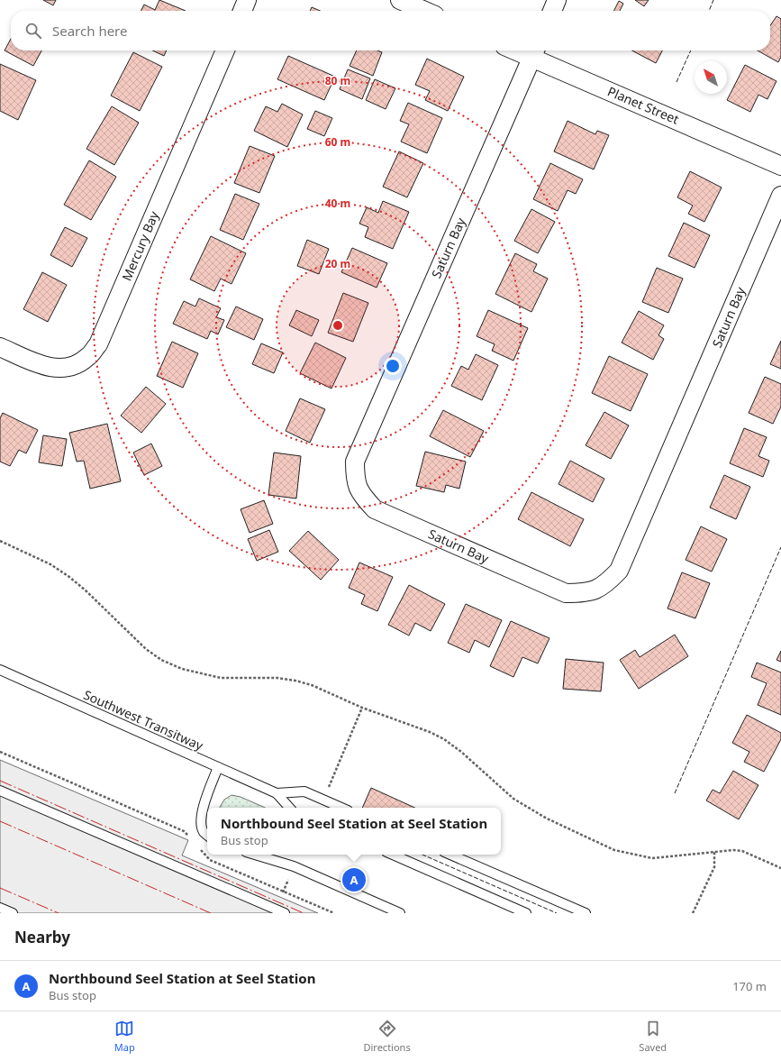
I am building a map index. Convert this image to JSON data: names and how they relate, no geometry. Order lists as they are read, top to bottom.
{
  "streets": {
    "street": ["Planet Street", "Mercury Bay", "Saturn Bay"],
    "lane": ["Southwest Transitway"]
  },
  "crossings": [
    ["Planet Street", "Saturn Bay"]
  ],
  "north": "top left",
  "page": {
    "search": "Search here",
    "popup": ["Northbound Seel Station at Seel Station", "Bus stop"],
    "pins": "A",
    "heading": "Nearby",
    "list": [
      {
        "mark": "A",
        "name": "Northbound Seel Station at Seel Station",
        "note": "Bus stop",
        "value": "170 m"
      }
    ],
    "nav": ["Map", "Directions", "Saved"]
  },
  "rings": [
    "80 m",
    "60 m",
    "40 m",
    "20 m"
  ]
}
